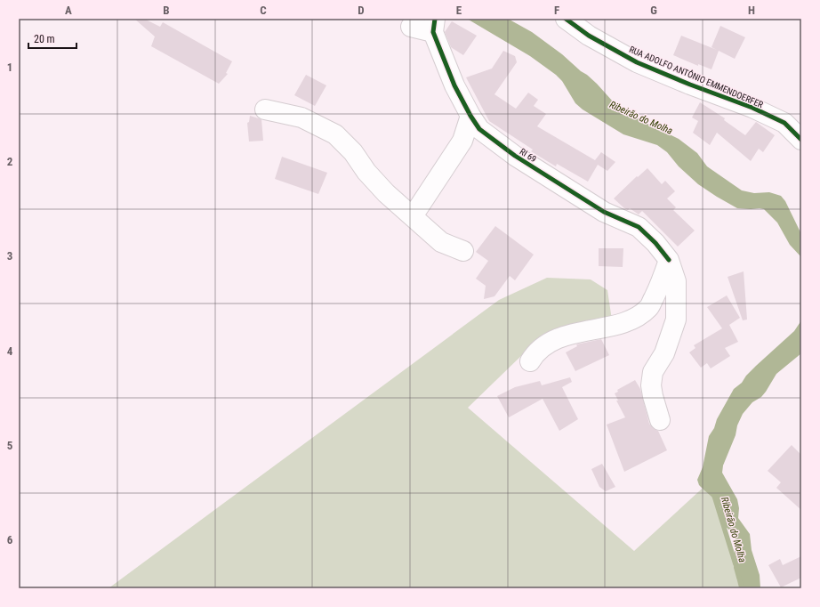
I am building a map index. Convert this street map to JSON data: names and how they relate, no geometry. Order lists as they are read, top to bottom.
{
  "streets": {
    "street": ["RUA ADOLFO ANTÔNIO EMMENDOERFER", "RI 69"]
  },
  "water": ["Ribeirão do Molha"],
  "scale_bar": "20 m",
  "grid": {
    "columns": [
      "A",
      "B",
      "C",
      "D",
      "E",
      "F",
      "G",
      "H"
    ],
    "rows": [
      "1",
      "2",
      "3",
      "4",
      "5",
      "6"
    ]
  }
}
